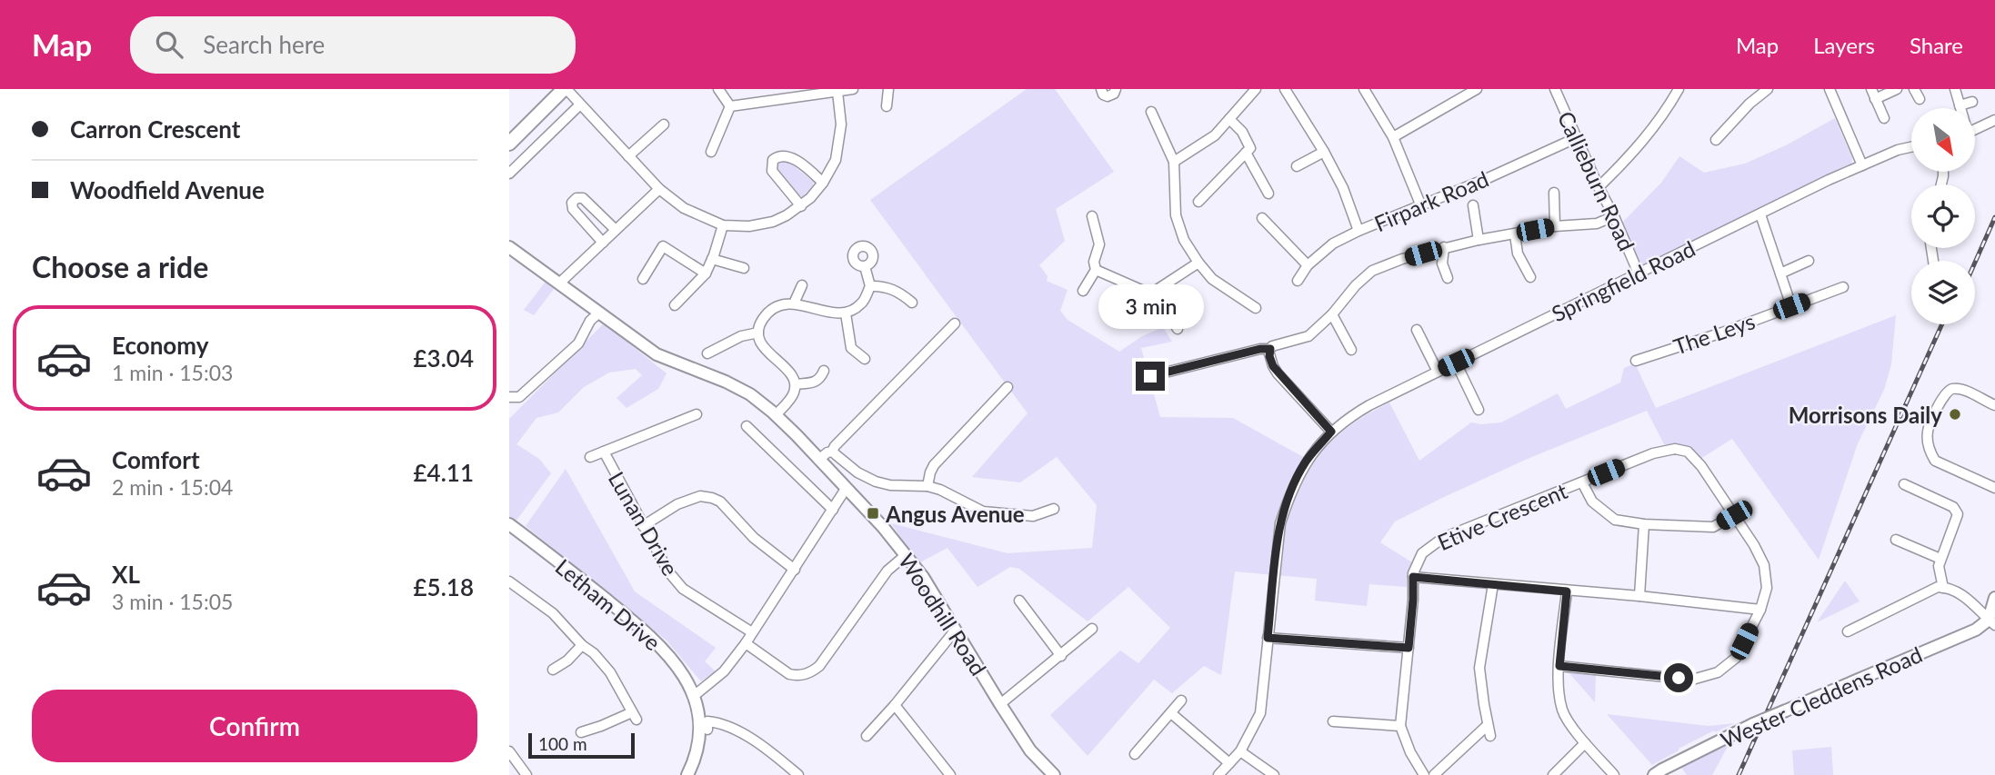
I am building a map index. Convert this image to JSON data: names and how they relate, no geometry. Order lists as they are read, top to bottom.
{
  "streets": {
    "street": [
      "Callieburn Road",
      "Firpark Road",
      "Springfield Road",
      "The Leys",
      "Etive Crescent",
      "Lunan Drive",
      "Letham Drive",
      "Woodhill Road",
      "Wester Cleddens Road"
    ]
  },
  "crossings": [
    ["Callieburn Road", "Firpark Road"],
    ["Callieburn Road", "Springfield Road"]
  ],
  "places": {
    "other": ["Morrisons Daily"],
    "transit": ["Angus Avenue"]
  },
  "scale_bar": "100 m",
  "north": "bottom right",
  "page": {
    "header": "Map",
    "search": "Search here",
    "nav": ["Map", "Layers", "Share"],
    "banner": ["Carron Crescent", "Woodfield Avenue"],
    "heading": "Choose a ride",
    "bubble": "3 min",
    "list": [
      {
        "name": "Economy",
        "note": "1 min · 15:03",
        "value": "£3.04"
      },
      {
        "name": "Comfort",
        "note": "2 min · 15:04",
        "value": "£4.11"
      },
      {
        "name": "XL",
        "note": "3 min · 15:05",
        "value": "£5.18"
      }
    ],
    "buttons": "Confirm",
    "scale": "100 m"
  }
}
